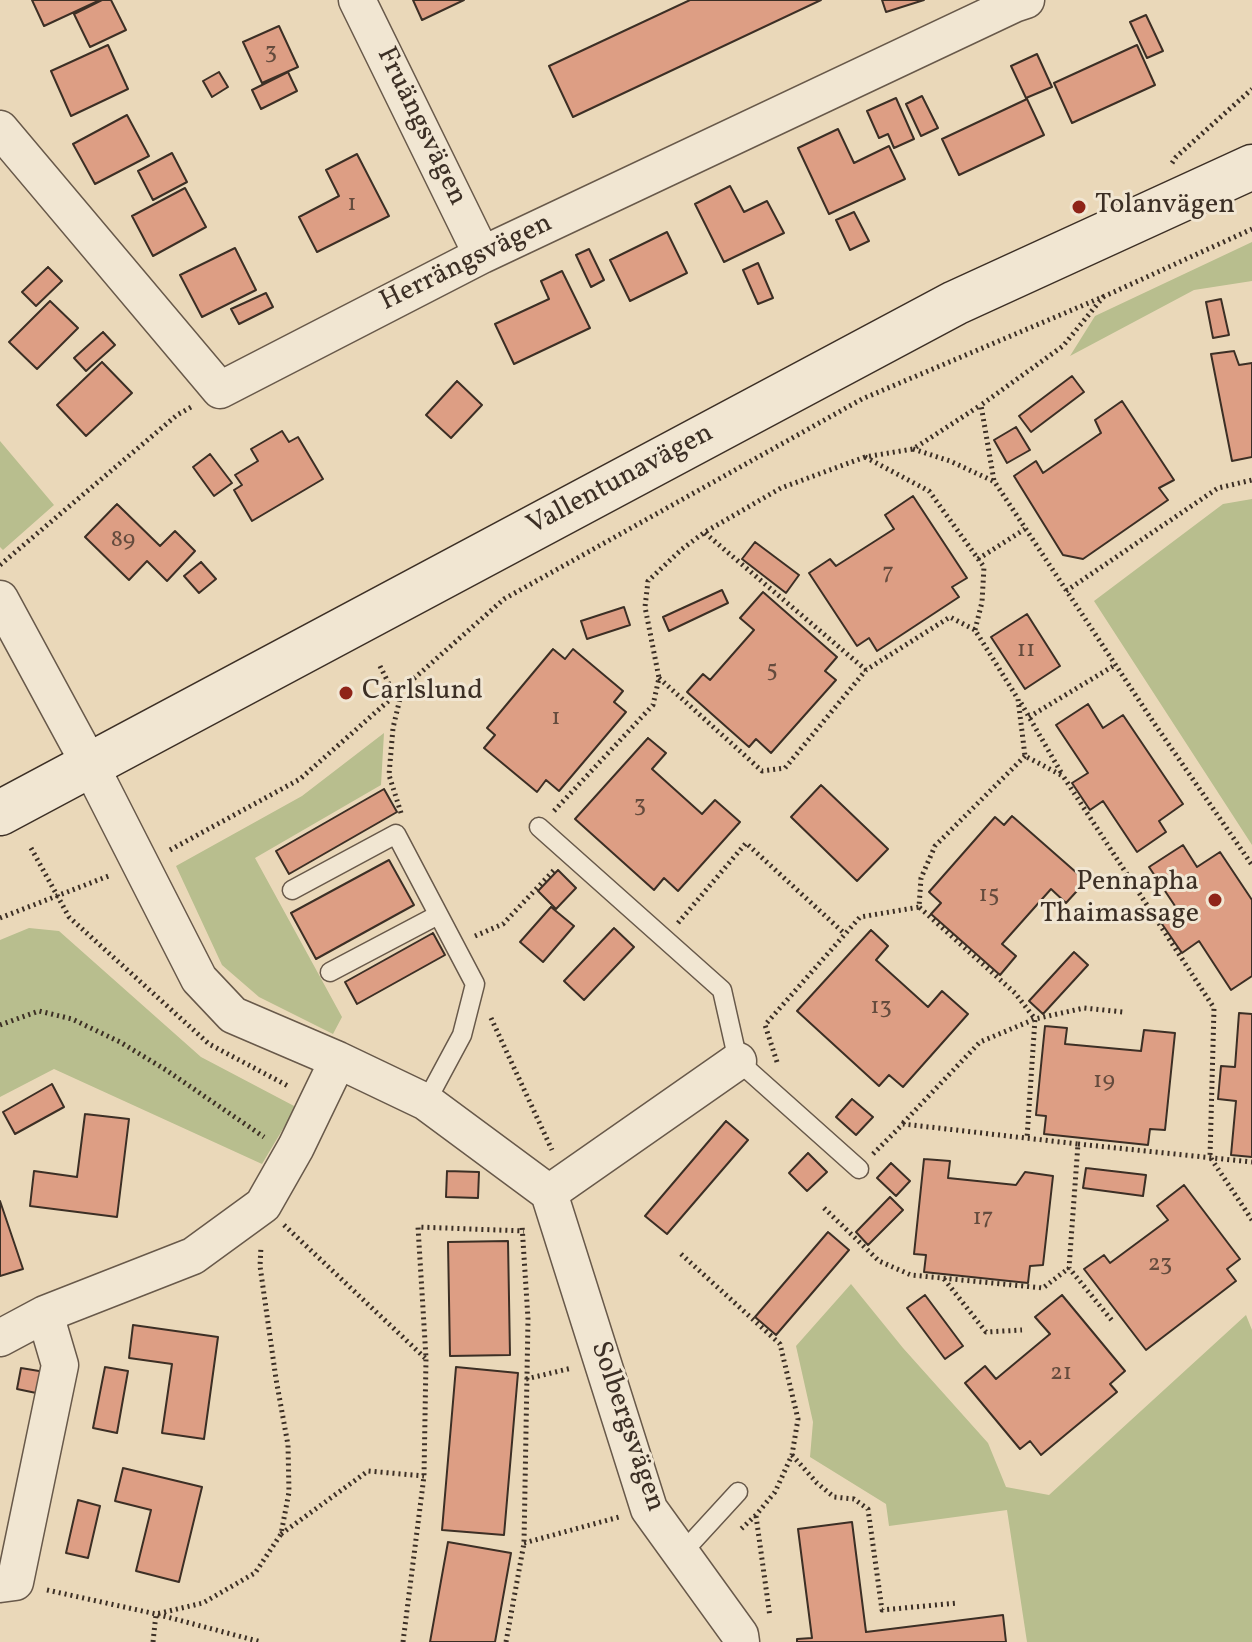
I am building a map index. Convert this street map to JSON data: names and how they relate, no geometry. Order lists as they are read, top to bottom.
{
  "streets": {
    "main road": ["Vallentunavägen"],
    "street": ["Fruängsvägen", "Herrängsvägen", "Solbergsvägen"]
  },
  "crossings": [
    ["Fruängsvägen", "Herrängsvägen"]
  ],
  "places": ["Tolanvägen", "Carlslund", "Pennapha Thaimassage"],
  "house_numbers": [
    "3",
    "1",
    "89",
    "7",
    "11",
    "5",
    "1",
    "3",
    "15",
    "13",
    "19",
    "17",
    "23",
    "21"
  ]
}
